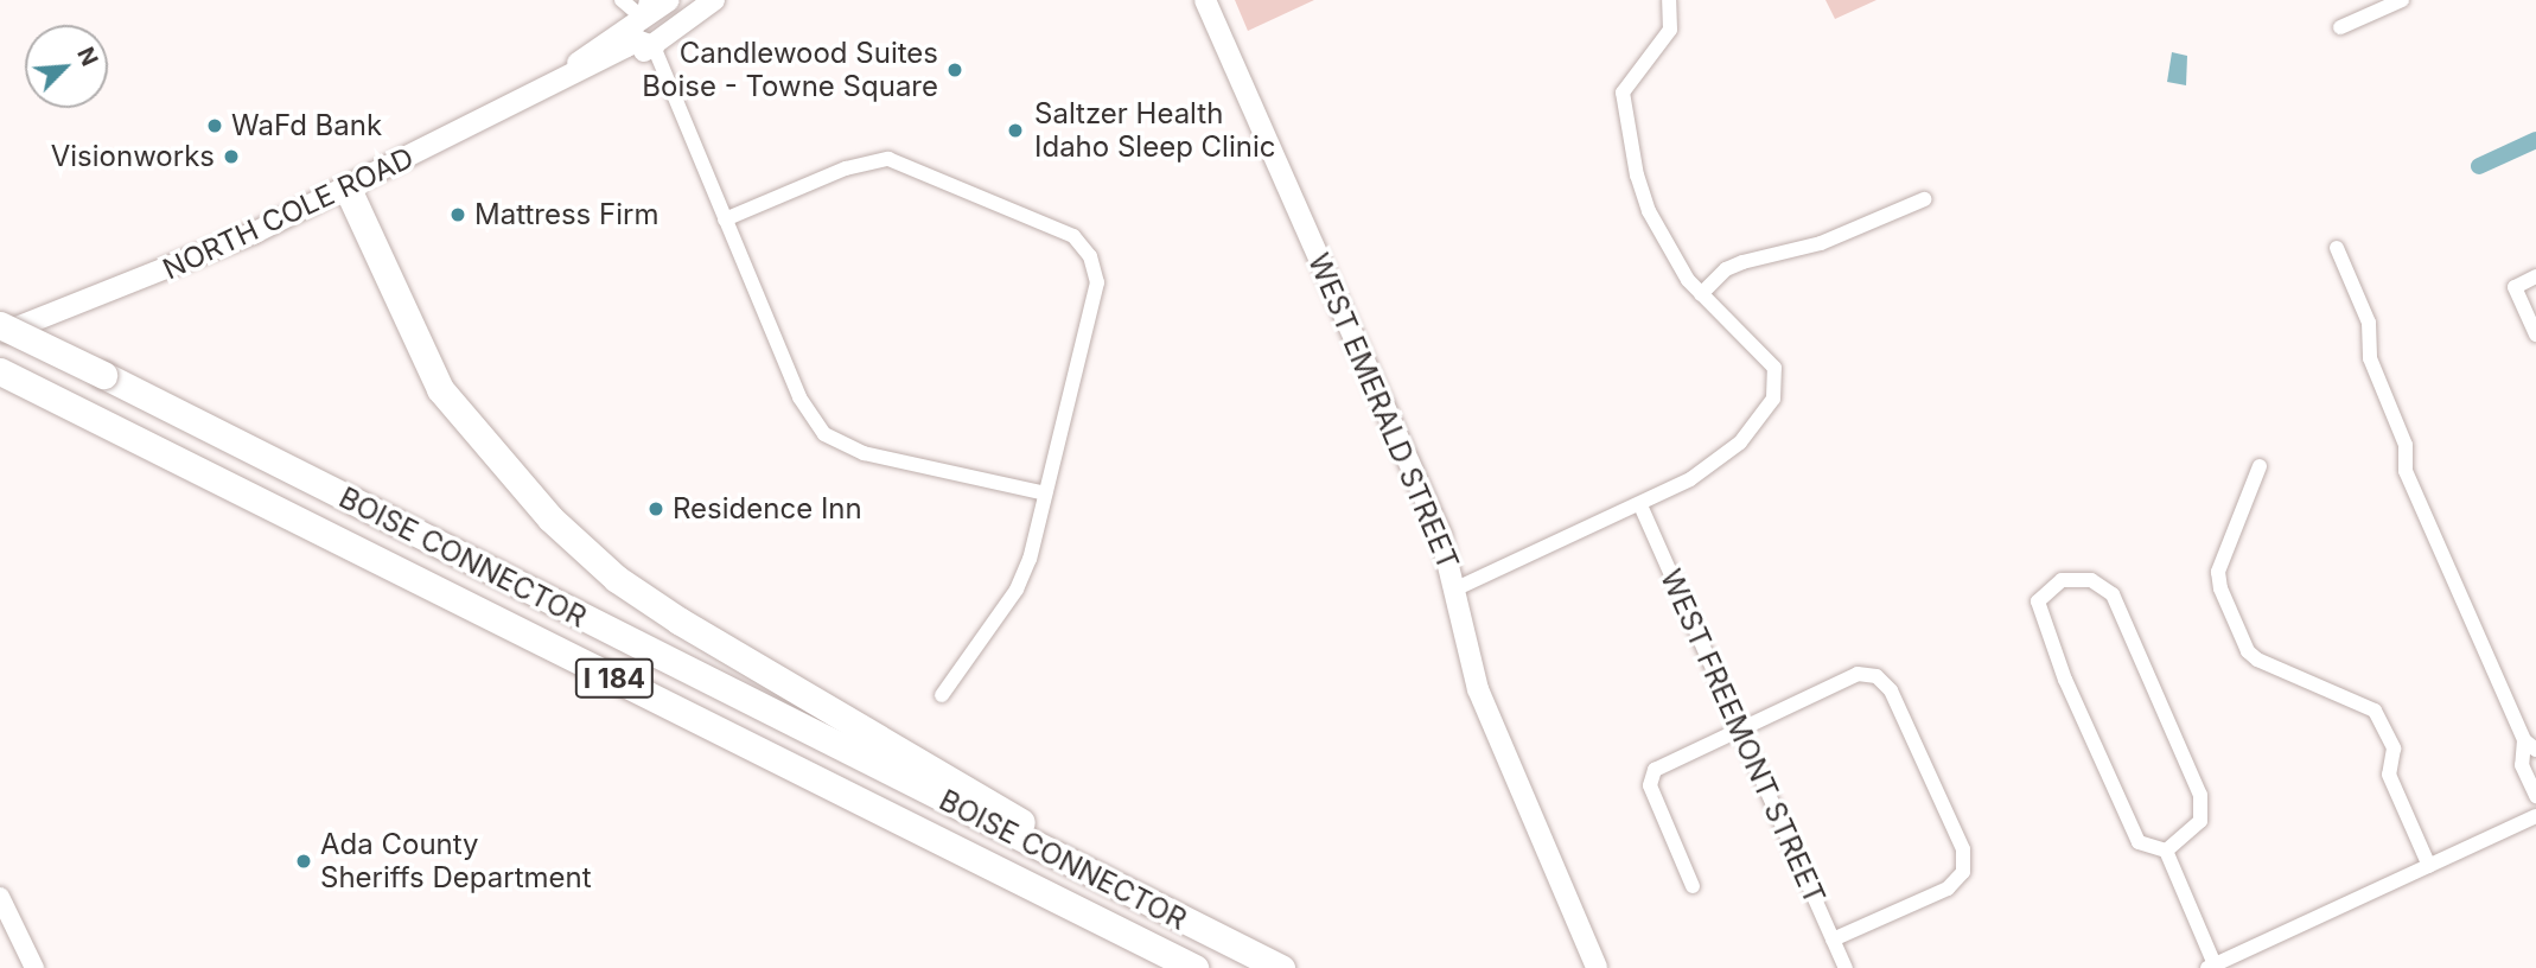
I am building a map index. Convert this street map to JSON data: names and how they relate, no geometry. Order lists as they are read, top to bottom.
{
  "streets": {
    "highway": ["BOISE CONNECTOR", "I 184"],
    "main road": ["NORTH COLE ROAD", "WEST EMERALD STREET"],
    "street": ["WEST FREEMONT STREET"]
  },
  "places": [
    "Candlewood Suites Boise - Towne Square",
    "WaFd Bank",
    "Saltzer Health Idaho Sleep Clinic",
    "Visionworks",
    "Mattress Firm",
    "Residence Inn",
    "Ada County Sheriffs Department"
  ],
  "north": "top right"
}
